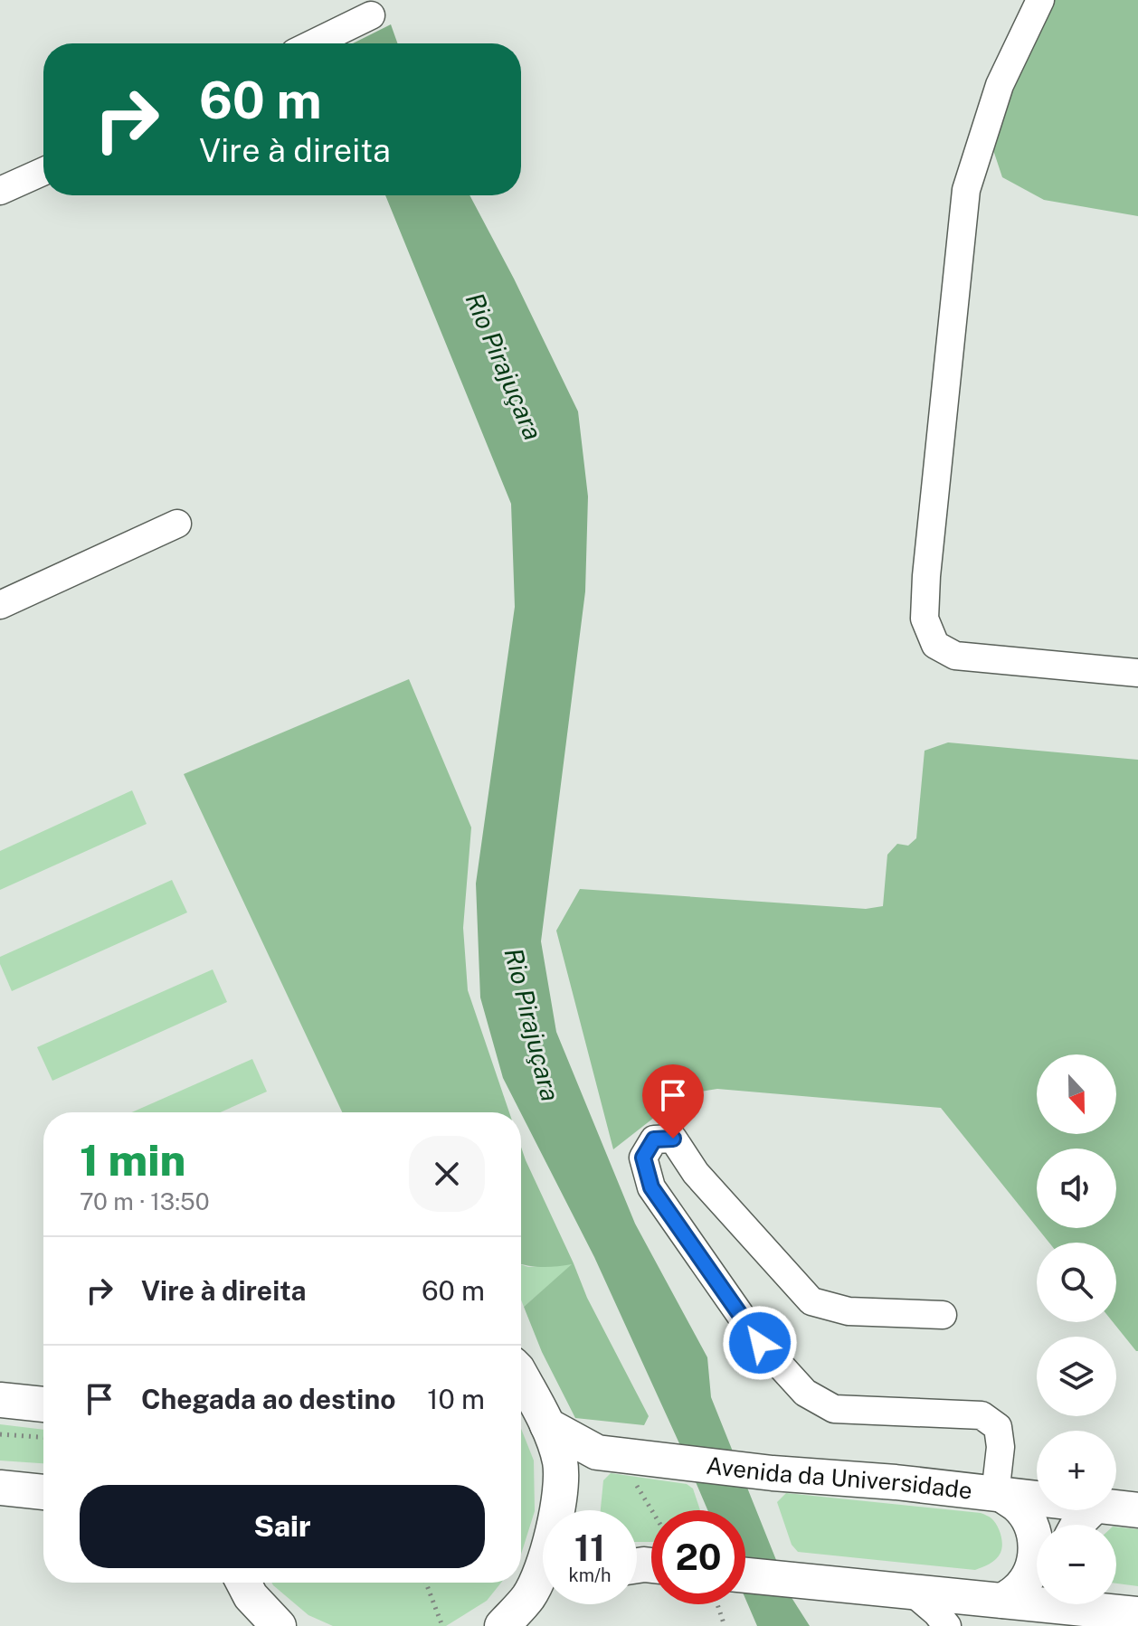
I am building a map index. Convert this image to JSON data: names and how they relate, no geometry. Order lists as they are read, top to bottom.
{
  "streets": {
    "main road": ["Avenida da Universidade"]
  },
  "water": ["Rio Pirajuçara"],
  "north": "bottom",
  "page": {
    "turn": ["60 m", "Vire à direita"],
    "map_buttons": ["+", "−"],
    "heading": ["1 min", "70 m · 13:50"],
    "list": [
      {
        "name": "Vire à direita",
        "value": "60 m"
      },
      {
        "name": "Chegada ao destino",
        "value": "10 m"
      }
    ],
    "buttons": "Sair",
    "speed": "11 km/h",
    "limit": "20"
  }
}
